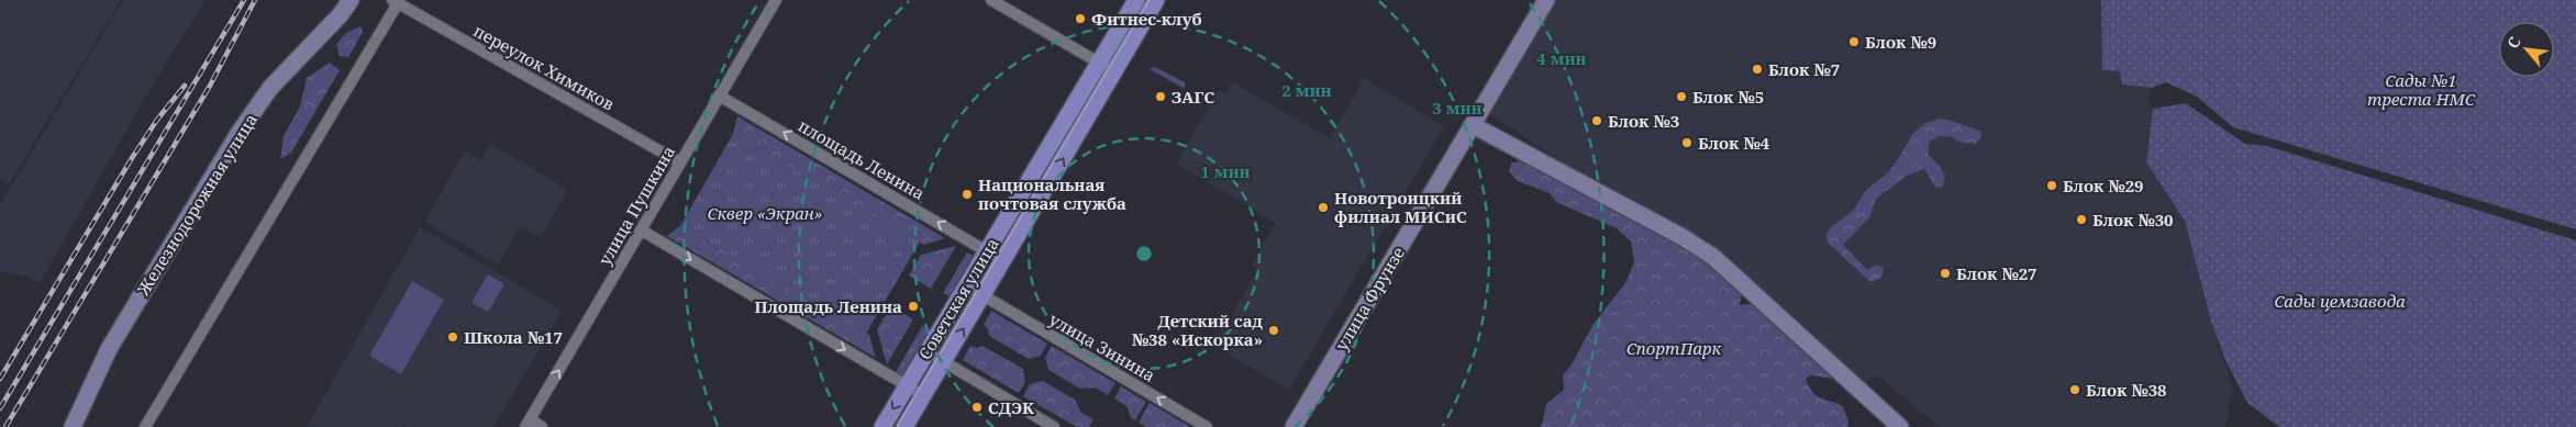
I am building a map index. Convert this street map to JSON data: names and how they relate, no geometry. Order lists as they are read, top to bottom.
{
  "streets": {
    "main road": ["Советская улица"],
    "street": [
      "переулок Химиков",
      "площадь Ленина",
      "Железнодорожная улица",
      "улица Пушкина",
      "улица Фрунзе",
      "улица Зинина"
    ]
  },
  "crossings": [
    ["переулок Химиков", "улица Пушкина"],
    ["площадь Ленина", "улица Пушкина"],
    ["площадь Ленина", "Советская улица"],
    ["Советская улица", "улица Зинина"]
  ],
  "one_way": ["площадь Ленина", "улица Пушкина"],
  "parks": [
    "Сады №1 треста НМС",
    "Сквер «Экран»",
    "Сады цемзавода",
    "СпортПарк"
  ],
  "places": [
    "Фитнес-клуб",
    "Блок №9",
    "Блок №7",
    "ЗАГС",
    "Блок №5",
    "Блок №3",
    "Блок №4",
    "Блок №29",
    "Национальная почтовая служба",
    "Новотроицкий филиал МИСиС",
    "Блок №30",
    "Блок №27",
    "Площадь Ленина",
    "Детский сад №38 «Искорка»",
    "Школа №17",
    "Блок №38",
    "СДЭК"
  ],
  "north": "top left",
  "rings": [
    "4 мин",
    "2 мин",
    "3 мин",
    "1 мин"
  ]
}
